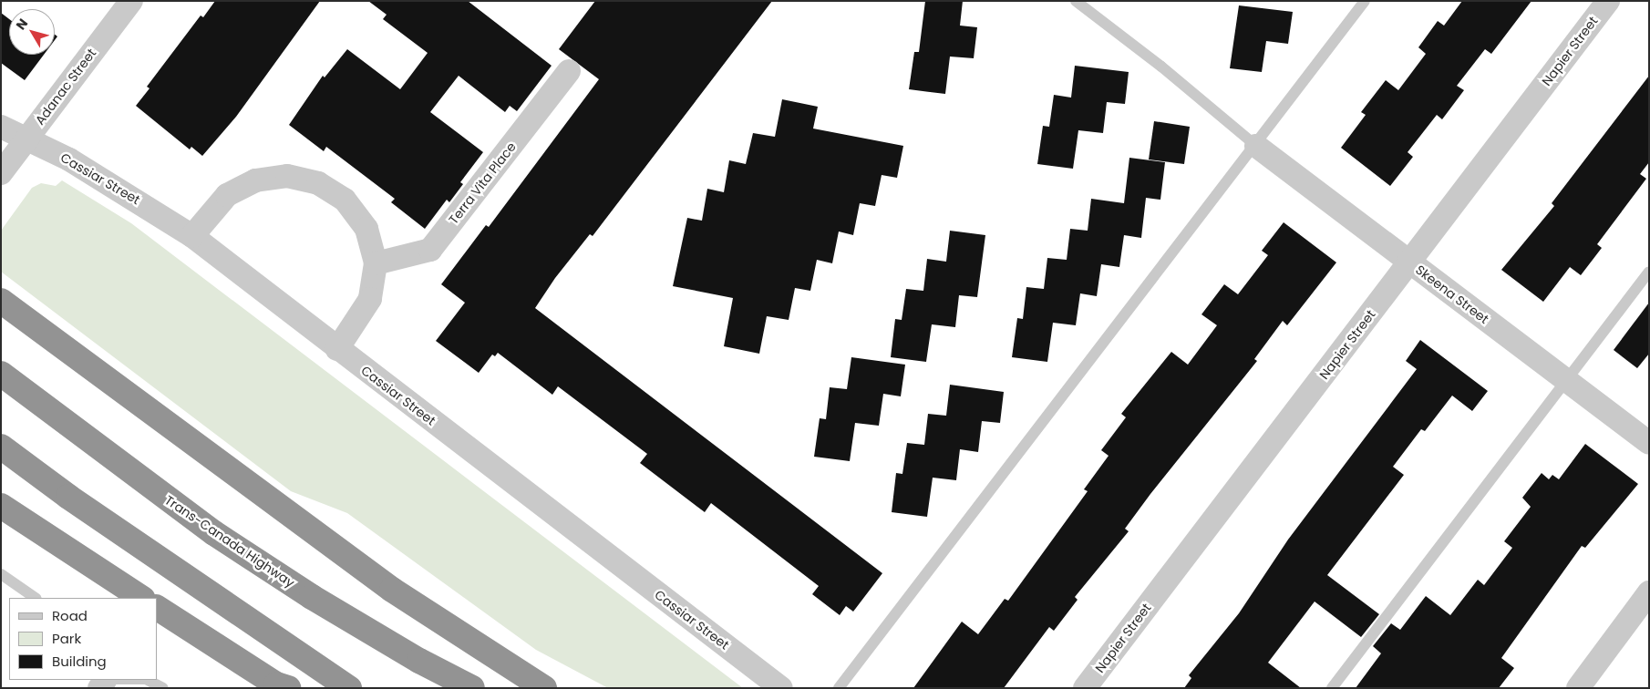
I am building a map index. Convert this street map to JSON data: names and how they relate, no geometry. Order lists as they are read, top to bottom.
{
  "streets": {
    "highway": ["Trans-Canada Highway"],
    "street": [
      "Napier Street",
      "Adanac Street",
      "Cassiar Street",
      "Terra Vita Place",
      "Skeena Street"
    ]
  },
  "crossings": [
    ["Napier Street", "Skeena Street"],
    ["Adanac Street", "Cassiar Street"]
  ],
  "legend": ["Road", "Park", "Building"],
  "north": "top left"
}
